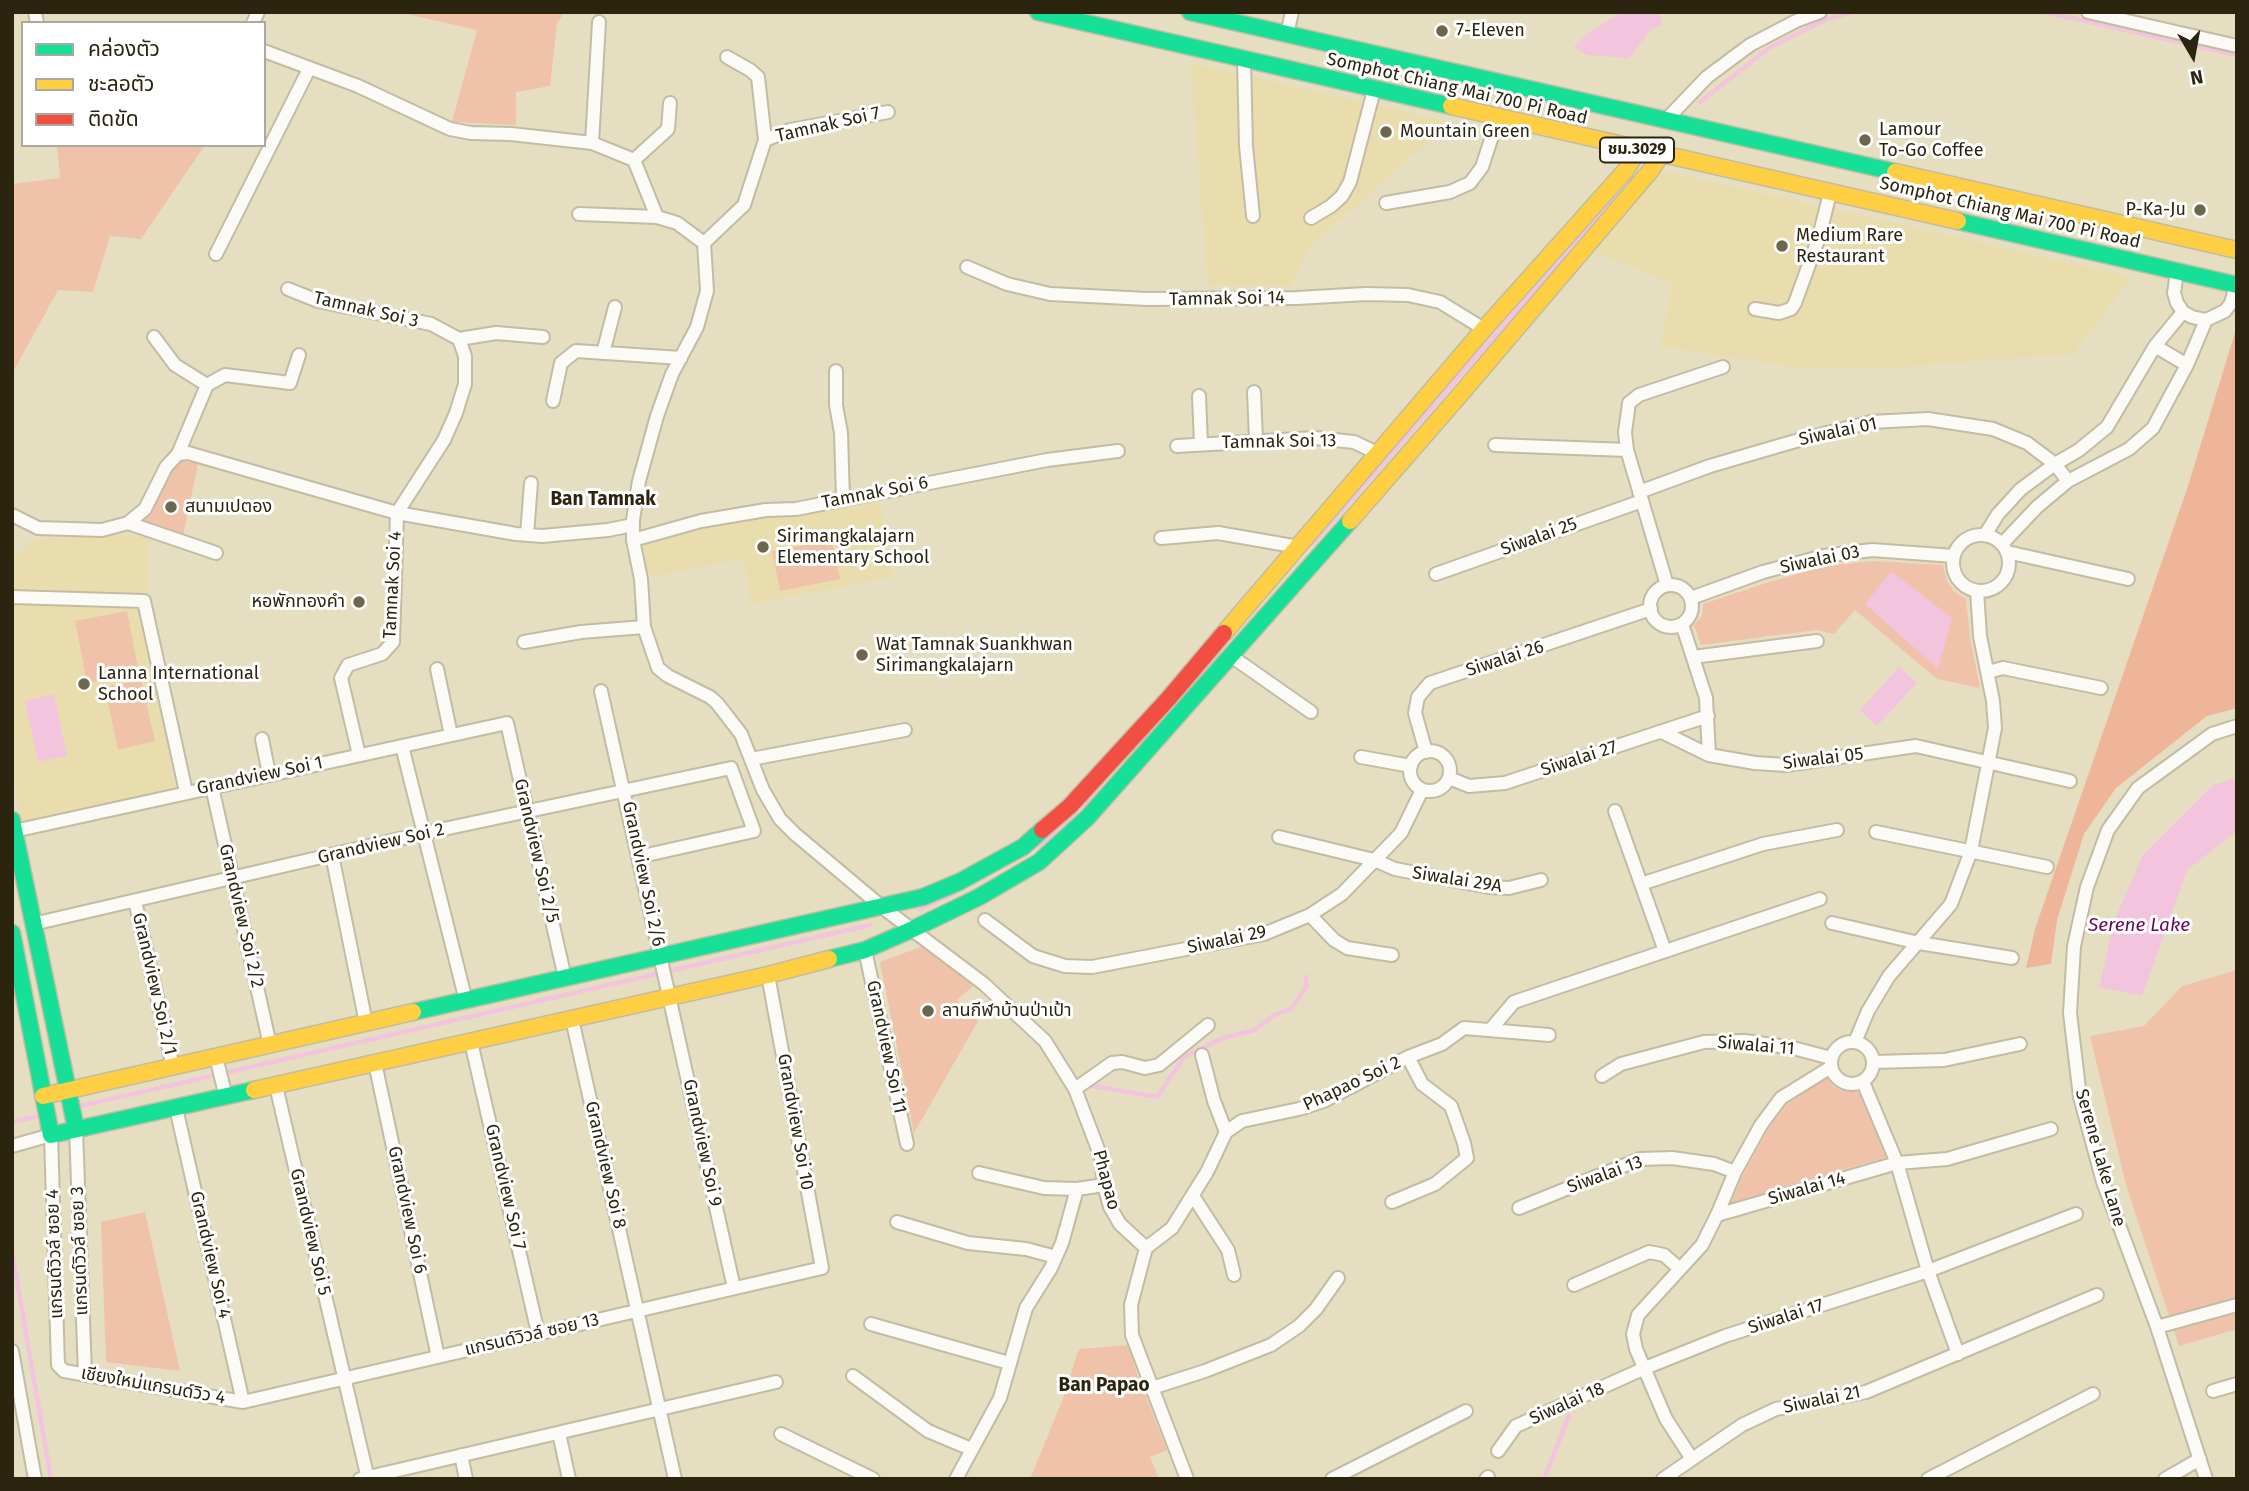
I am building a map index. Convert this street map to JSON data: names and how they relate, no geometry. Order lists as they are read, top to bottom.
{
  "streets": {
    "street": [
      "Somphot Chiang Mai 700 Pi Road",
      "Tamnak Soi 7",
      "ชม.3029",
      "Tamnak Soi 14",
      "Tamnak Soi 3",
      "Siwalai 01",
      "Tamnak Soi 13",
      "Tamnak Soi 6",
      "Siwalai 25",
      "Siwalai 03",
      "Tamnak Soi 4",
      "Siwalai 26",
      "Siwalai 27",
      "Siwalai 05",
      "Grandview Soi 1",
      "Grandview Soi 2",
      "Grandview Soi 2/5",
      "Grandview Soi 2/6",
      "Siwalai 29A",
      "Grandview Soi 2/2",
      "Siwalai 29",
      "Grandview Soi 2/1",
      "Siwalai 11",
      "Grandview Soi 11",
      "Phapao Soi 2",
      "Grandview Soi 10",
      "Grandview Soi 9",
      "Serene Lake Lane",
      "Grandview Soi 8",
      "Siwalai 13",
      "Phapao",
      "Grandview Soi 7",
      "Siwalai 14",
      "Grandview Soi 6",
      "Grandview Soi 5",
      "แกรนด์วิวล์ ซอย 3",
      "แกรนด์วิวล์ ซอย 4",
      "Grandview Soi 4",
      "Siwalai 17",
      "แกรนด์วิวล์ ซอย 13",
      "เชียงใหม่แกรนด์วิว 4",
      "Siwalai 21",
      "Siwalai 18"
    ]
  },
  "crossings": [
    ["Tamnak Soi 7", "Phapao"],
    ["Siwalai 01", "Siwalai 25"],
    ["Tamnak Soi 6", "Phapao"],
    ["Siwalai 03", "Siwalai 26"],
    ["Tamnak Soi 4", "Grandview Soi 1"],
    ["Siwalai 26", "Siwalai 27"],
    ["Siwalai 26", "Siwalai 29"],
    ["Siwalai 27", "Siwalai 05"],
    ["Siwalai 27", "Siwalai 29"],
    ["Grandview Soi 1", "Grandview Soi 2/5"],
    ["Grandview Soi 1", "Grandview Soi 2/2"],
    ["Grandview Soi 2", "Grandview Soi 2/5"],
    ["Grandview Soi 2", "Grandview Soi 2/6"],
    ["Grandview Soi 2", "Grandview Soi 2/2"],
    ["Grandview Soi 2", "Grandview Soi 2/1"],
    ["Grandview Soi 2/6", "Grandview Soi 9"],
    ["Siwalai 29A", "Siwalai 29"],
    ["Grandview Soi 10", "แกรนด์วิวล์ ซอย 13"],
    ["Grandview Soi 9", "แกรนด์วิวล์ ซอย 13"],
    ["Grandview Soi 8", "แกรนด์วิวล์ ซอย 13"],
    ["Grandview Soi 7", "แกรนด์วิวล์ ซอย 13"],
    ["Grandview Soi 6", "แกรนด์วิวล์ ซอย 13"],
    ["Grandview Soi 5", "แกรนด์วิวล์ ซอย 13"],
    ["แกรนด์วิวล์ ซอย 3", "เชียงใหม่แกรนด์วิว 4"],
    ["แกรนด์วิวล์ ซอย 4", "เชียงใหม่แกรนด์วิว 4"],
    ["Grandview Soi 4", "แกรนด์วิวล์ ซอย 13"],
    ["Grandview Soi 4", "เชียงใหม่แกรนด์วิว 4"],
    ["Siwalai 17", "Siwalai 18"],
    ["แกรนด์วิวล์ ซอย 13", "เชียงใหม่แกรนด์วิว 4"]
  ],
  "districts": ["Ban Tamnak", "Ban Papao"],
  "water": ["Serene Lake"],
  "places": [
    "7-Eleven",
    "Mountain Green",
    "Lamour To-Go Coffee",
    "P-Ka-Ju",
    "Medium Rare Restaurant",
    "สนามเปตอง",
    "Sirimangkalajarn Elementary School",
    "หอพักทองคำ",
    "Wat Tamnak Suankhwan Sirimangkalajarn",
    "Lanna International School",
    "ลานกีฬาบ้านป่าเป้า"
  ],
  "legend": ["คล่องตัว", "ชะลอตัว", "ติดขัด"],
  "north": "bottom"
}
